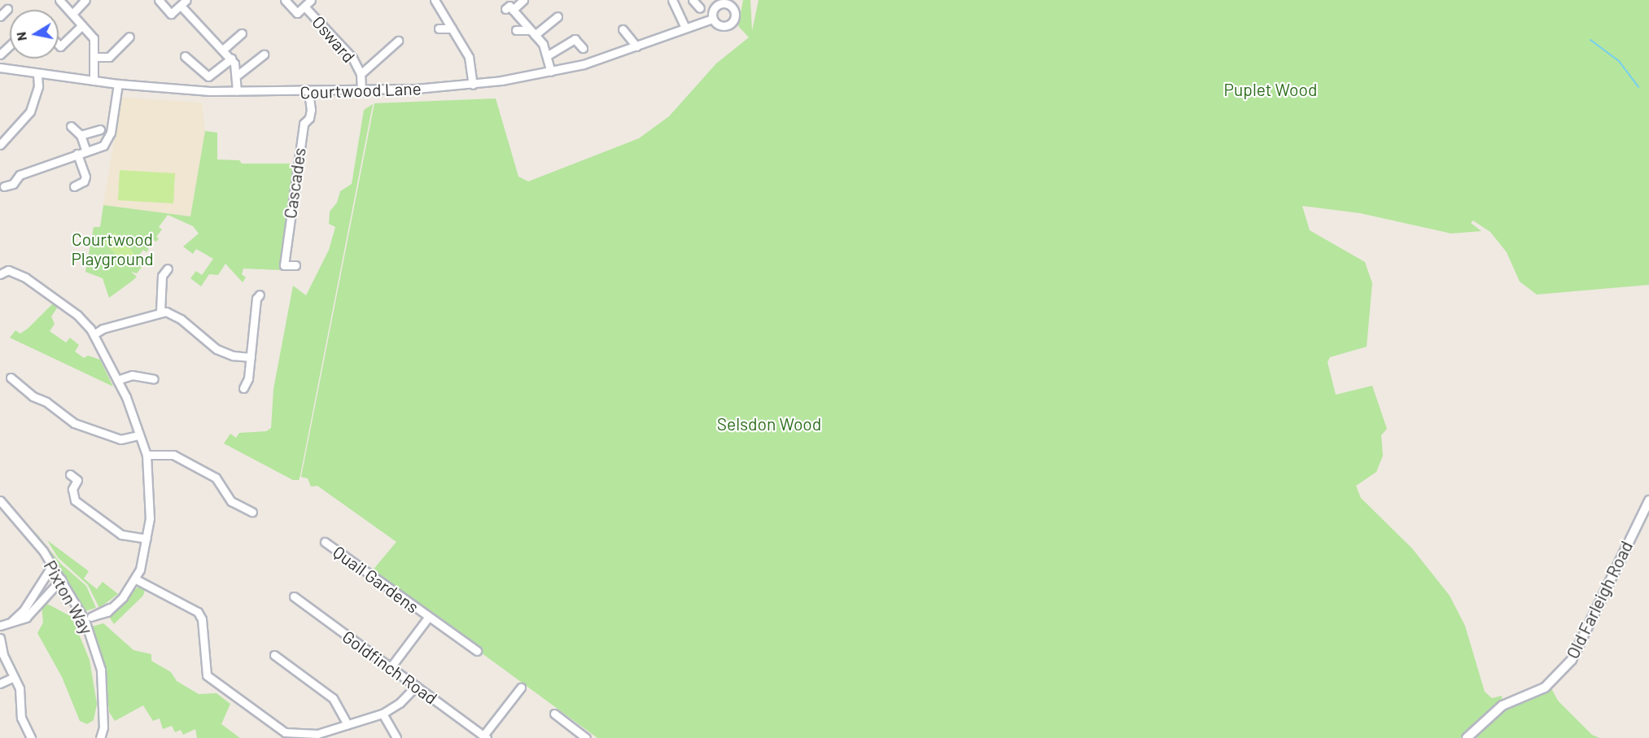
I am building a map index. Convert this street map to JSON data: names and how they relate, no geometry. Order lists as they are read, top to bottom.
{
  "streets": {
    "street": [
      "Osward",
      "Courtwood Lane",
      "Cascades",
      "Quail Gardens",
      "Pixton Way",
      "Old Farleigh Road",
      "Goldfinch Road"
    ]
  },
  "crossings": [
    ["Osward", "Courtwood Lane"],
    ["Courtwood Lane", "Cascades"],
    ["Quail Gardens", "Goldfinch Road"]
  ],
  "parks": ["Puplet Wood", "Courtwood Playground", "Selsdon Wood"],
  "north": "left"
}
